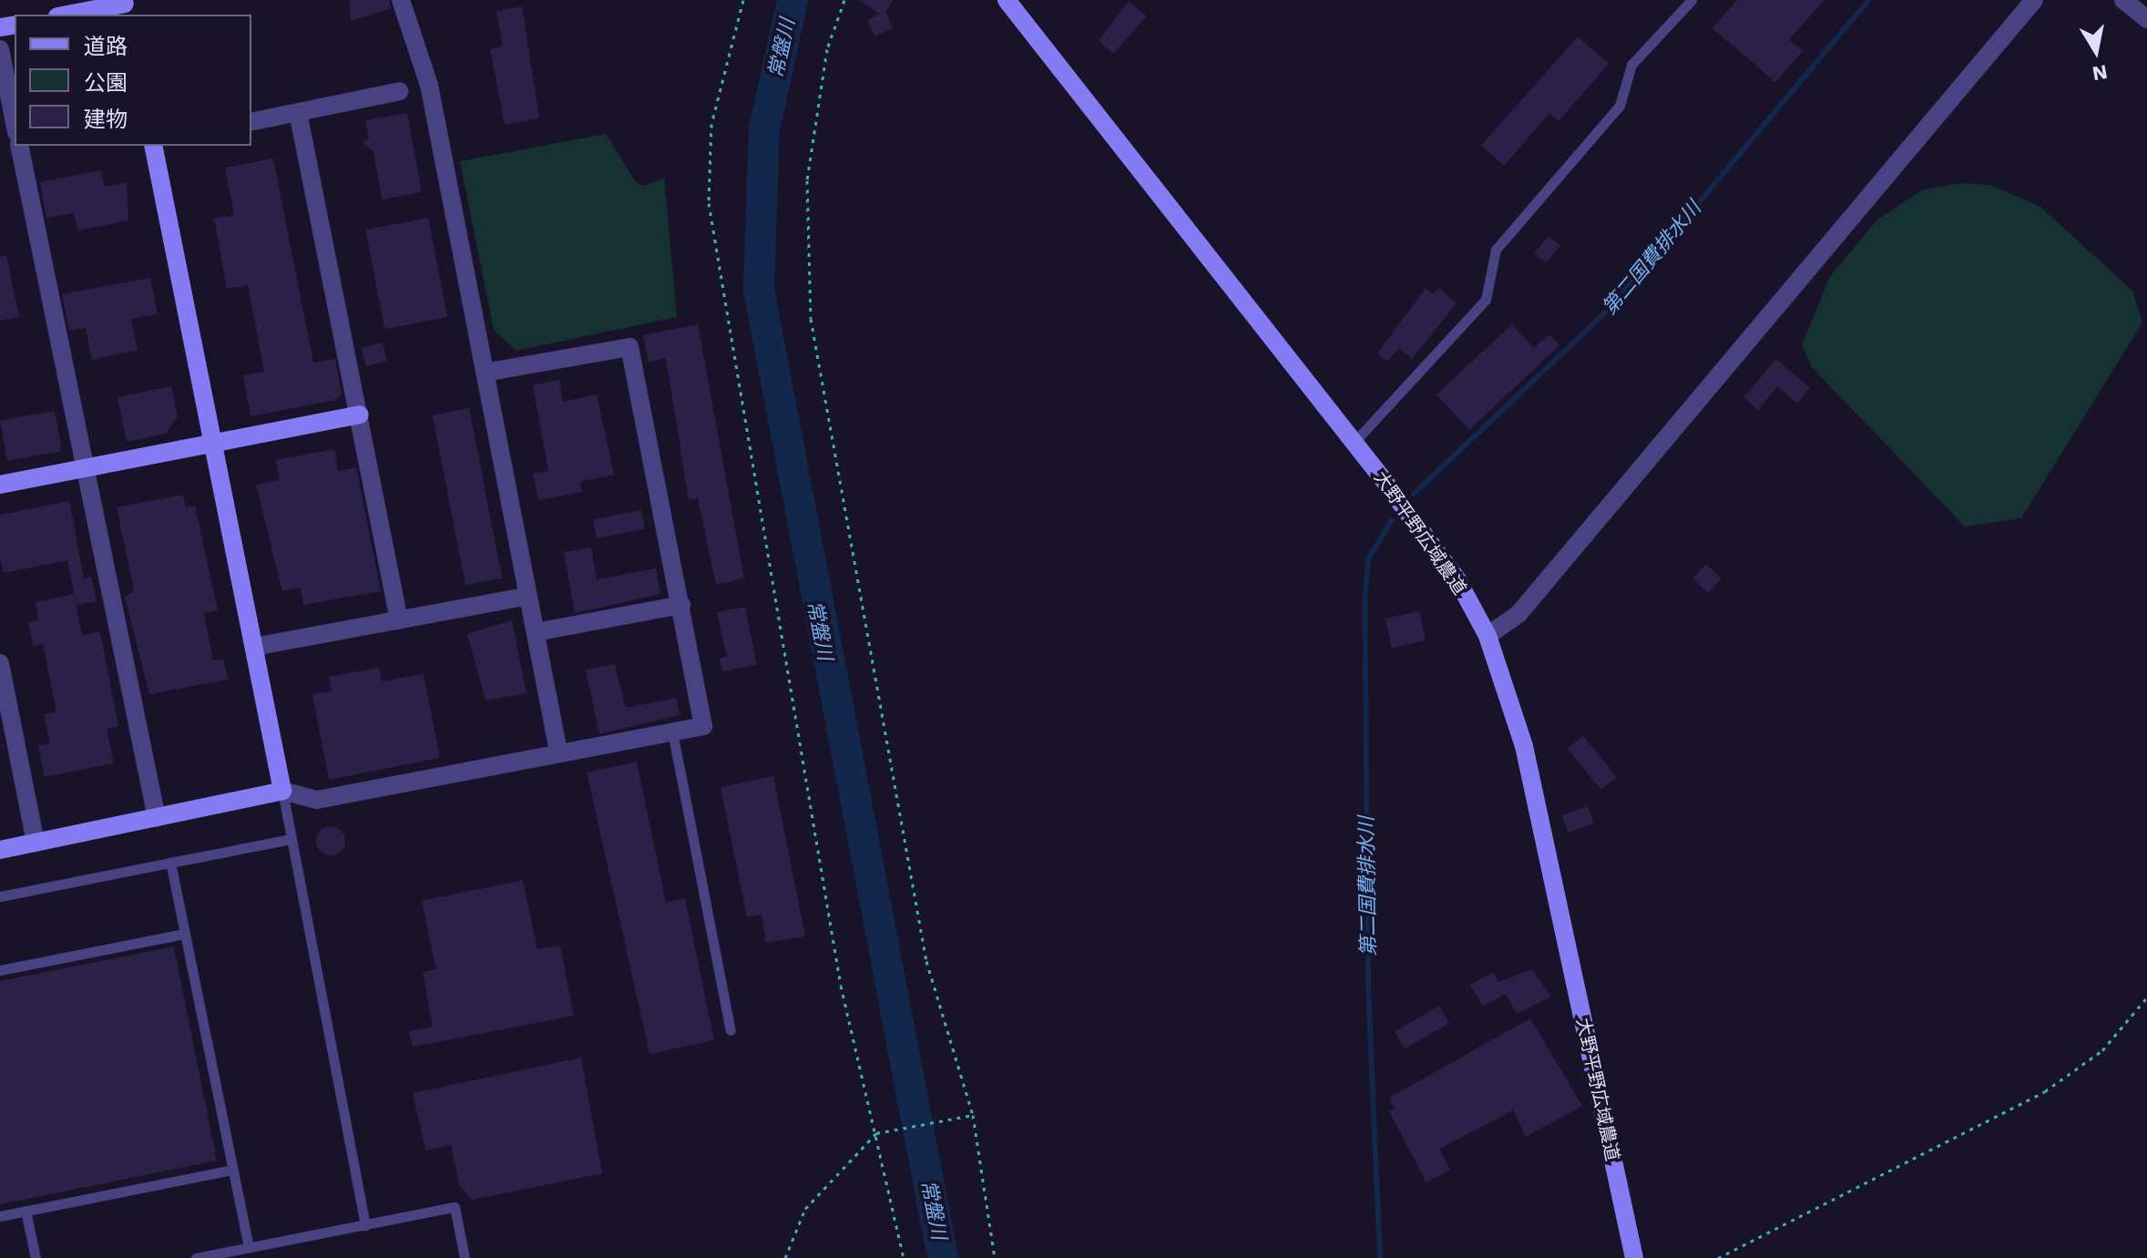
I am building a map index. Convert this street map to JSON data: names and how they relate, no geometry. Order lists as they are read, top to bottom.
{
  "streets": {
    "street": ["大野平野広域農道"]
  },
  "water": ["常盤川", "第二国費排水川"],
  "legend": ["道路", "公園", "建物"],
  "north": "bottom"
}
